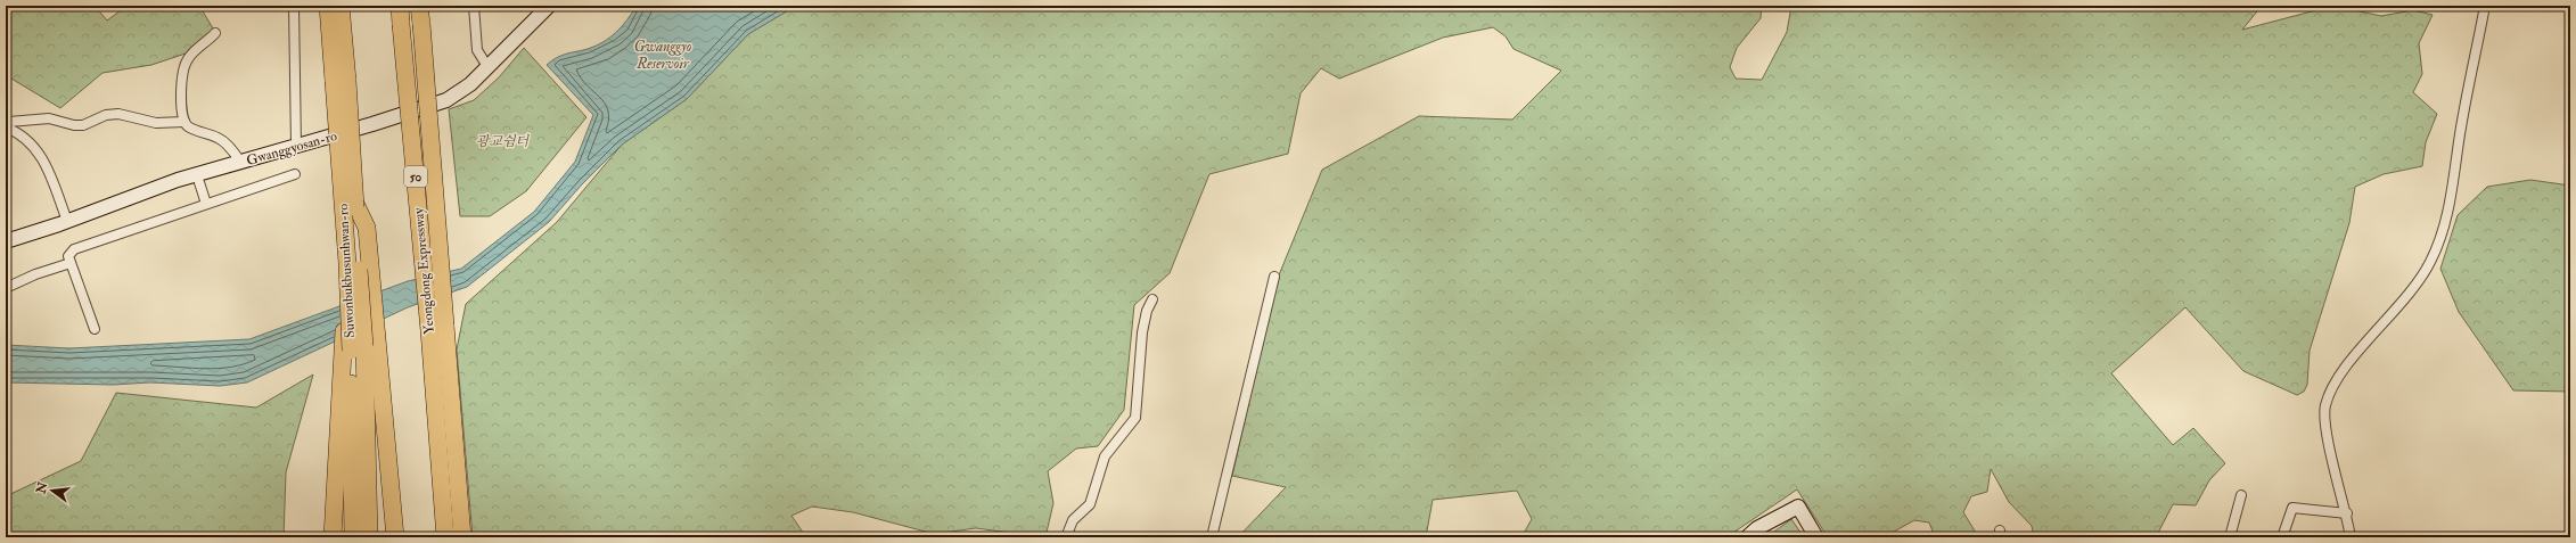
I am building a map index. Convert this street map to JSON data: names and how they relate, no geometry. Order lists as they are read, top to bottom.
{
  "streets": {
    "highway": ["50", "Suwonbukbusunhwan-ro", "Yeongdong Expressway"],
    "street": ["Gwanggyosan-ro"]
  },
  "water": ["Gwanggyo Reservoir"],
  "parks": ["광교쉼터"],
  "north": "left"
}
